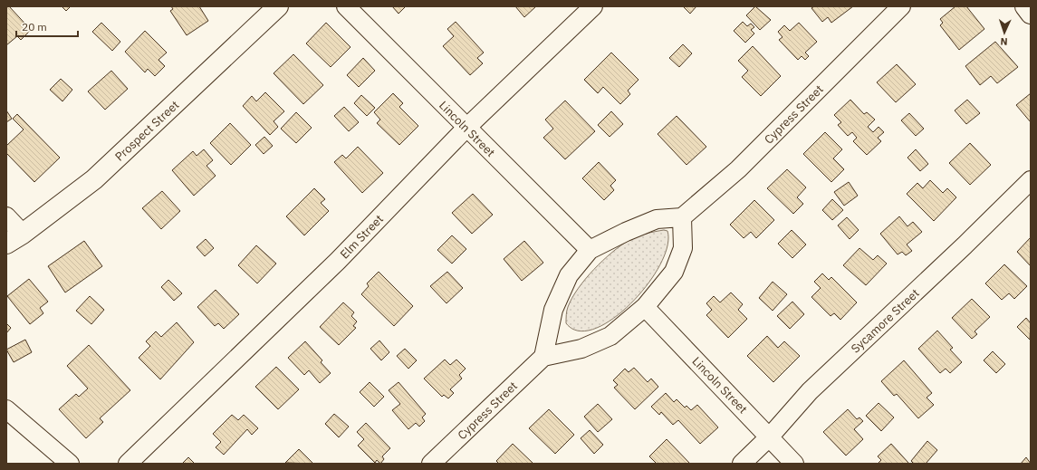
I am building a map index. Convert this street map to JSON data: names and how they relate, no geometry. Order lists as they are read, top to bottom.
{
  "streets": {
    "street": [
      "Cypress Street",
      "Lincoln Street",
      "Prospect Street",
      "Elm Street",
      "Sycamore Street"
    ]
  },
  "crossings": [
    ["Lincoln Street", "Elm Street"],
    ["Lincoln Street", "Sycamore Street"]
  ],
  "scale_bar": "20 m",
  "north": "bottom"
}
